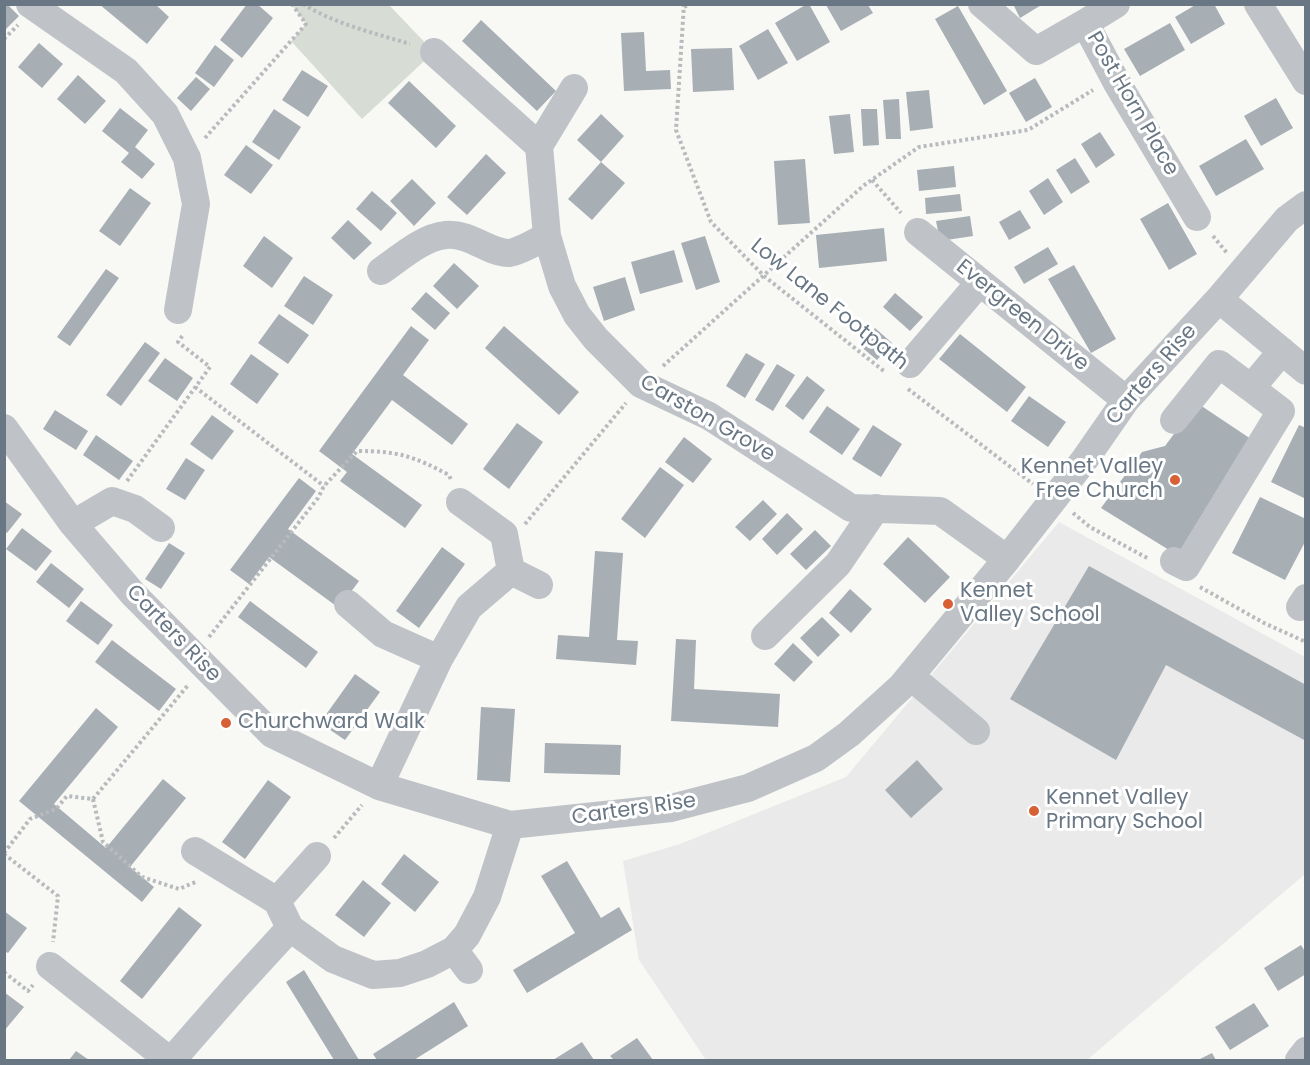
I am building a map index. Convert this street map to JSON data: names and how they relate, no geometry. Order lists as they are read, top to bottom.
{
  "streets": {
    "street": [
      "Post Horn Place",
      "Evergreen Drive",
      "Carters Rise",
      "Carston Grove"
    ],
    "path": ["Low Lane Footpath"]
  },
  "crossings": [
    ["Low Lane Footpath", "Carters Rise"],
    ["Evergreen Drive", "Carters Rise"],
    ["Carters Rise", "Carston Grove"]
  ],
  "places": [
    "Kennet Valley Free Church",
    "Kennet Valley School",
    "Churchward Walk",
    "Kennet Valley Primary School"
  ]
}
